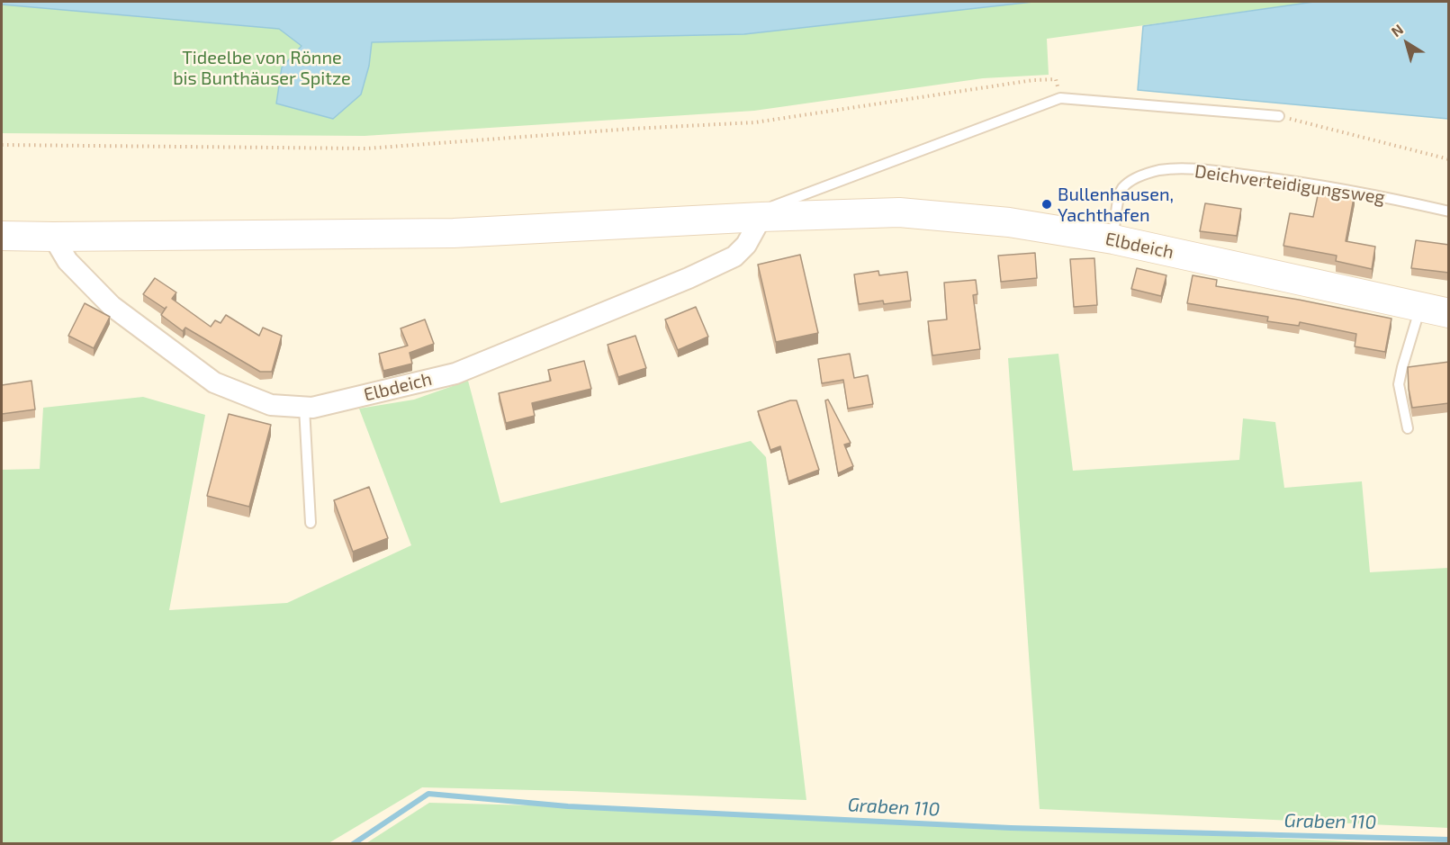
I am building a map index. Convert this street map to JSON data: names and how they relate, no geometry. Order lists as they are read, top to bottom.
{
  "streets": {
    "street": ["Elbdeich"],
    "lane": ["Deichverteidigungsweg"]
  },
  "crossings": [
    ["Deichverteidigungsweg", "Elbdeich"]
  ],
  "water": ["Graben 110"],
  "parks": ["Tideelbe von Rönne bis Bunthäuser Spitze"],
  "places": ["Bullenhausen, Yachthafen"],
  "north": "top left"
}
